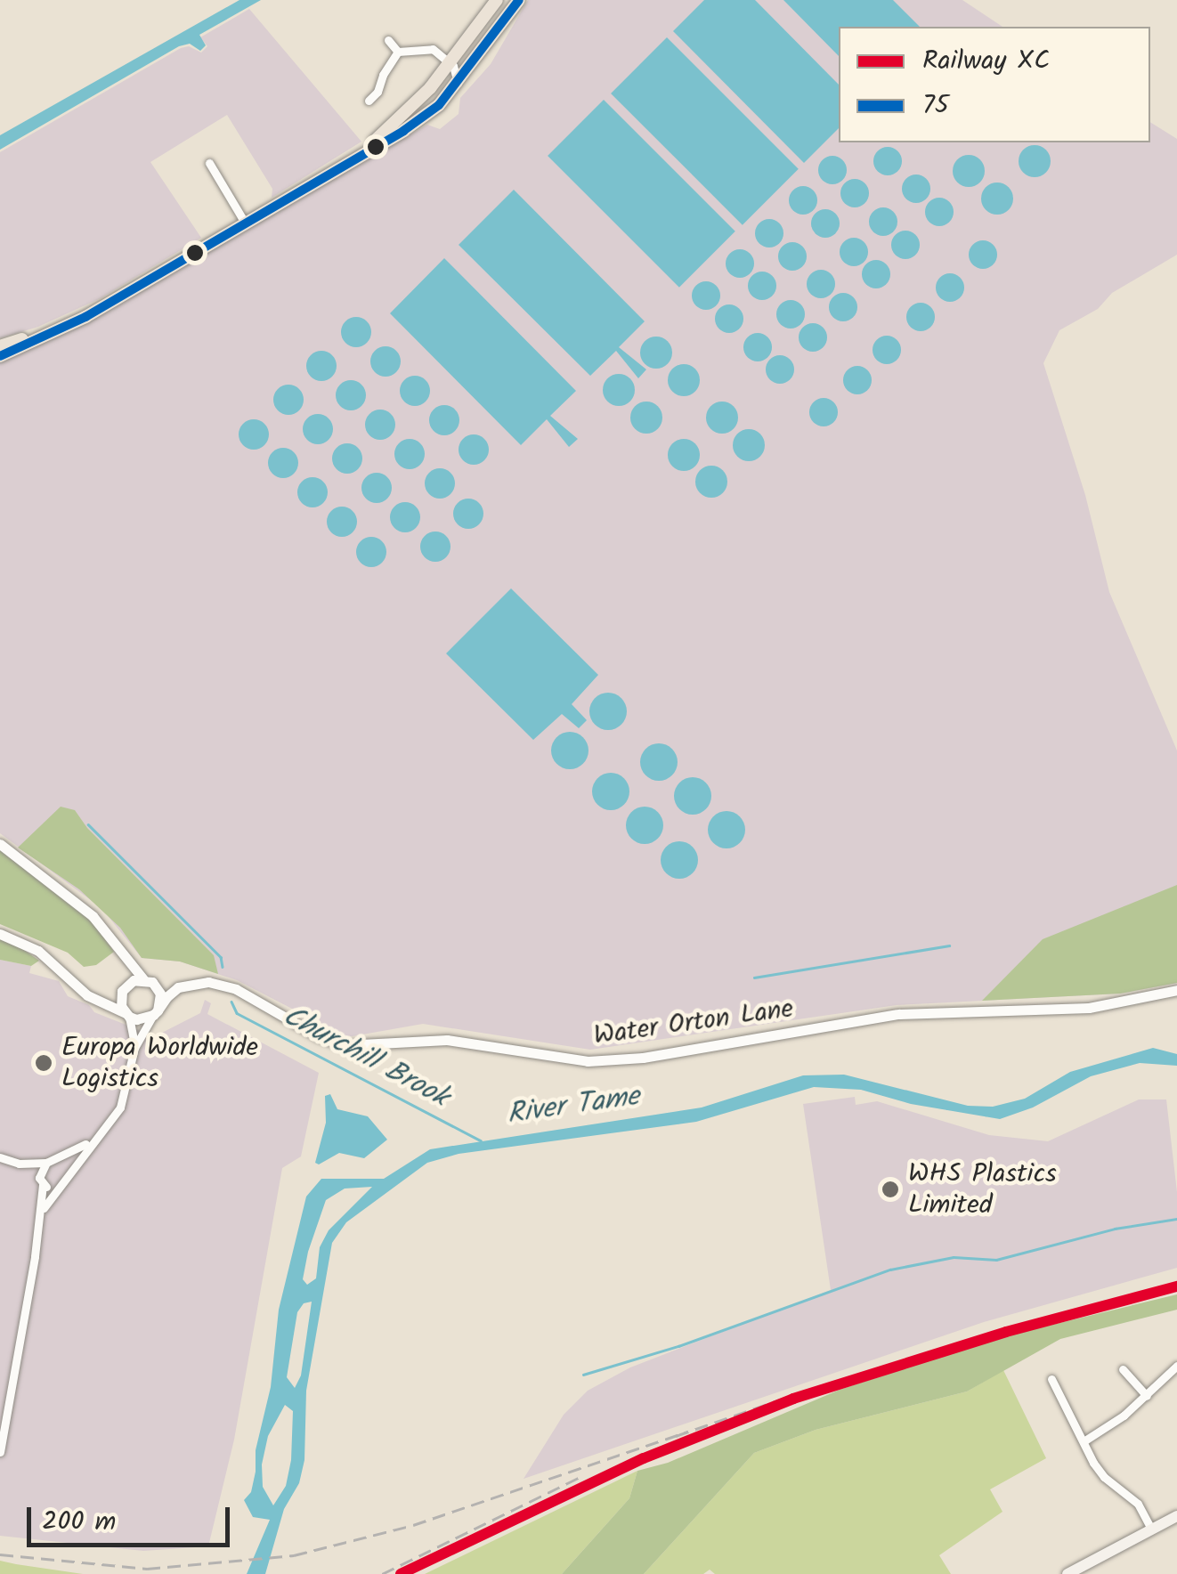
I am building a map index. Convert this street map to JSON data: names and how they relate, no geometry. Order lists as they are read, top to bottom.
{
  "streets": {
    "street": ["Water Orton Lane"]
  },
  "water": ["Churchill Brook", "River Tame"],
  "places": ["Europa Worldwide Logistics", "WHS Plastics Limited"],
  "lines": ["transit line 75", "rail line XC"],
  "legend": ["Railway XC", "75"],
  "scale_bar": "200 m"
}
